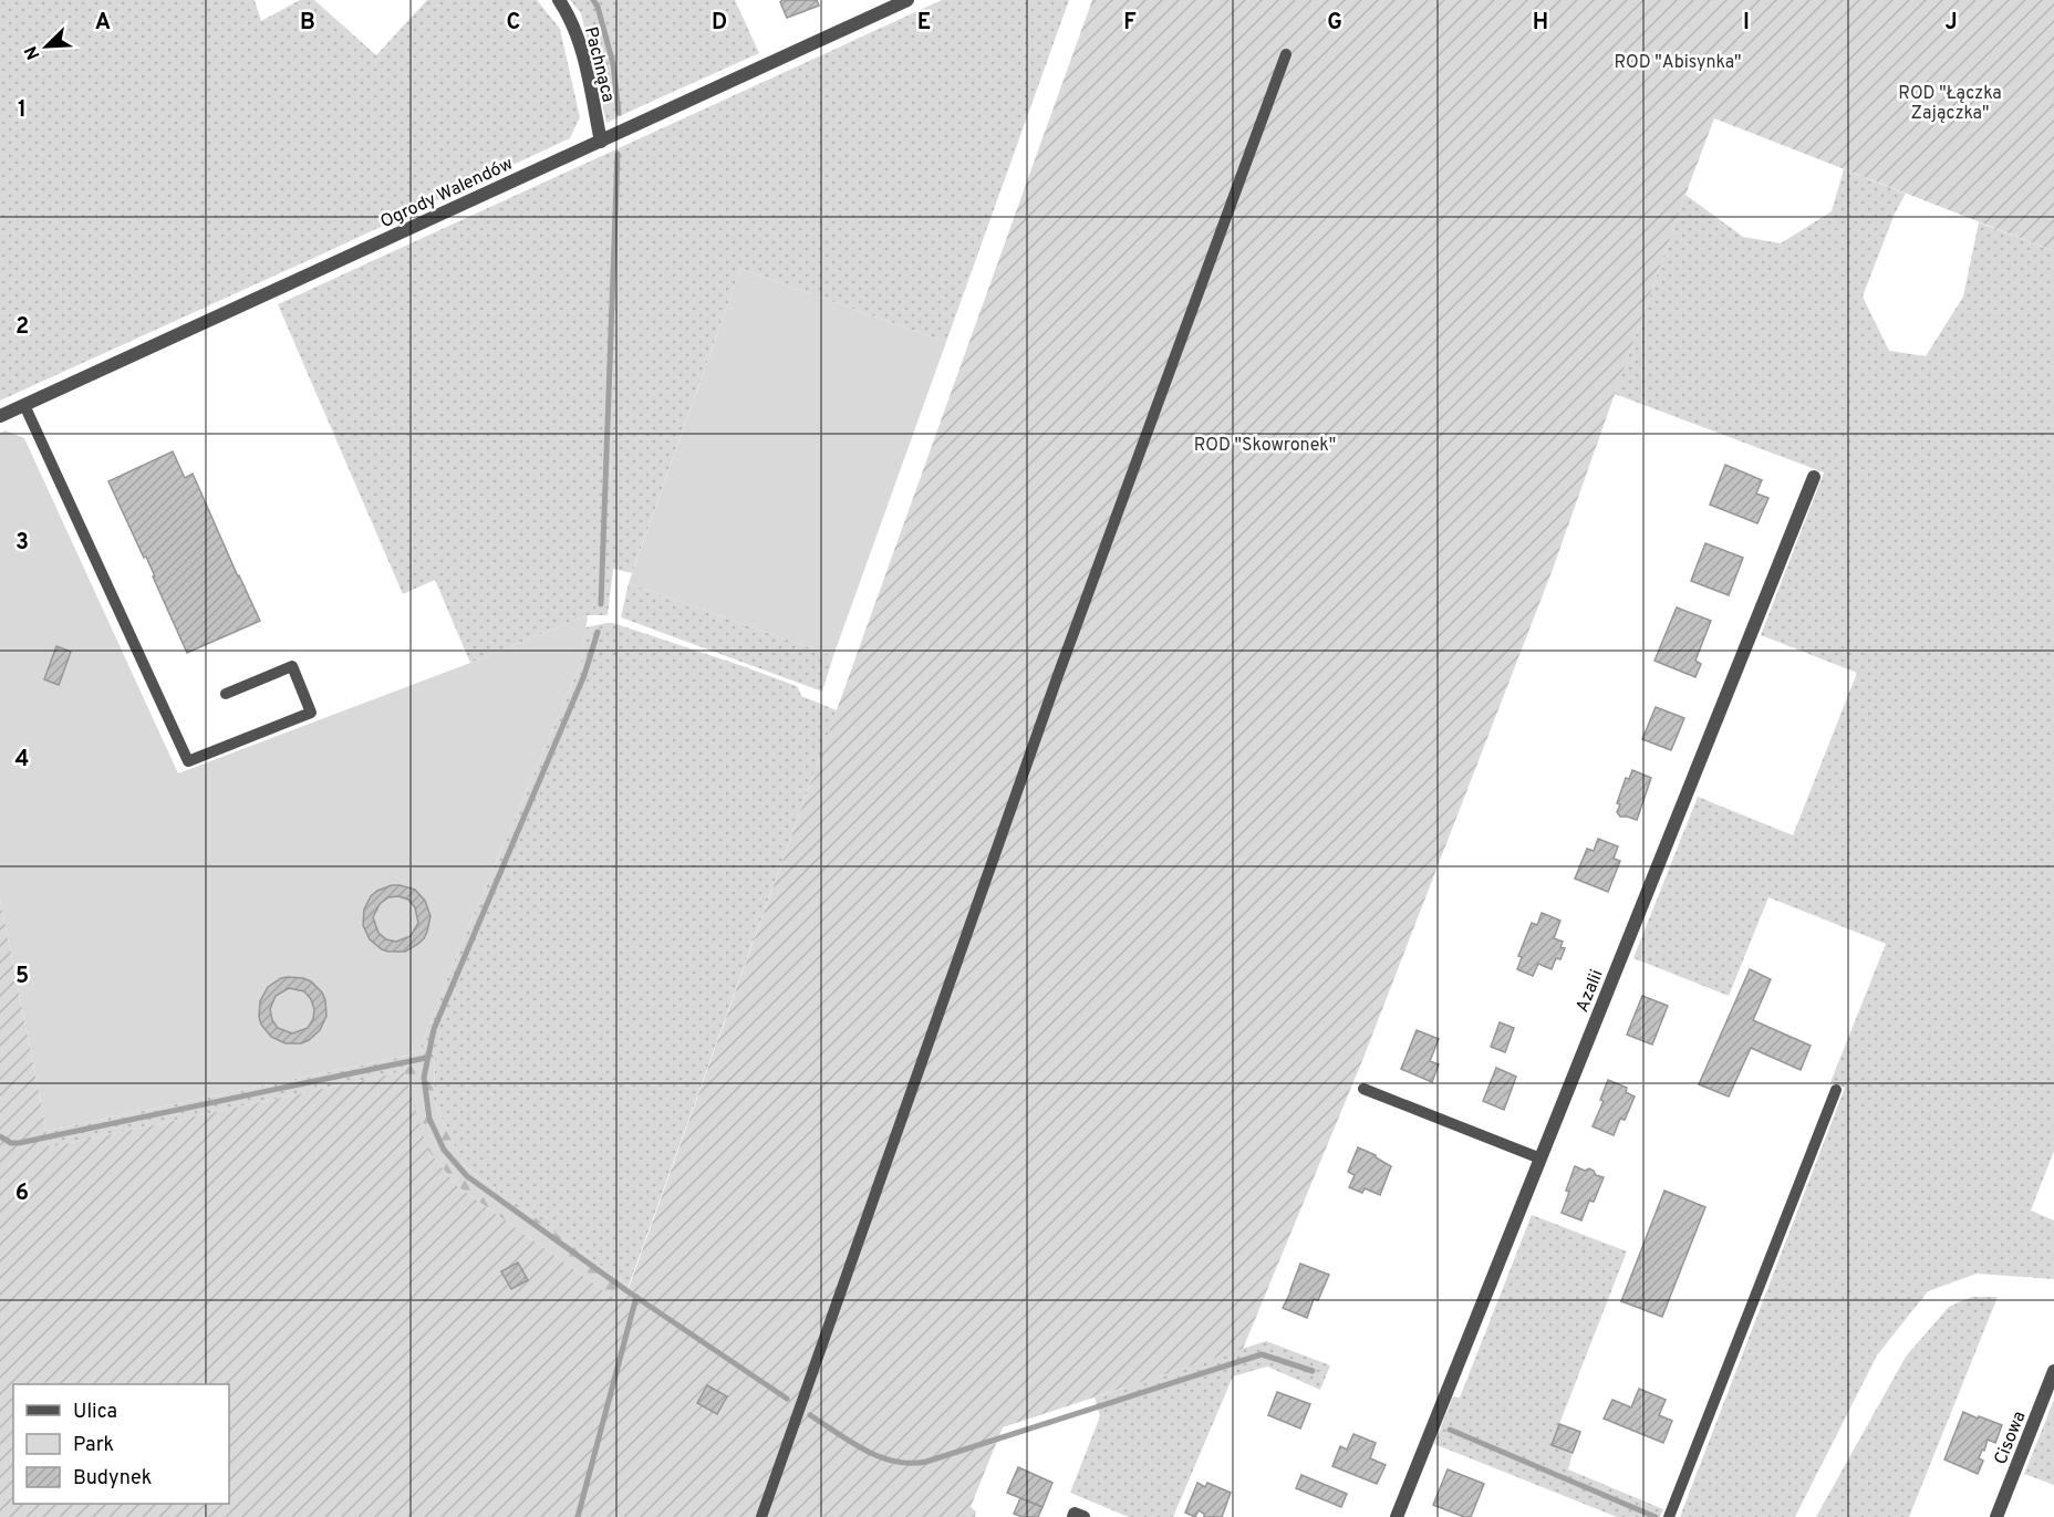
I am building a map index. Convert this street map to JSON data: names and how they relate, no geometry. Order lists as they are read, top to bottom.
{
  "streets": {
    "street": [
      "Pachnąca",
      "Ogrody Walendów",
      "Azalii",
      "Cisowa"
    ]
  },
  "crossings": [
    ["Pachnąca", "Ogrody Walendów"]
  ],
  "parks": ["ROD \"Abisynka\"", "ROD \"Łączka Zajączka\"", "ROD \"Skowronek\""],
  "legend": ["Ulica", "Park", "Budynek"],
  "north": "bottom left",
  "grid": {
    "columns": [
      "A",
      "B",
      "C",
      "D",
      "E",
      "F",
      "G",
      "H",
      "I",
      "J"
    ],
    "rows": [
      "1",
      "2",
      "3",
      "4",
      "5",
      "6"
    ]
  }
}
